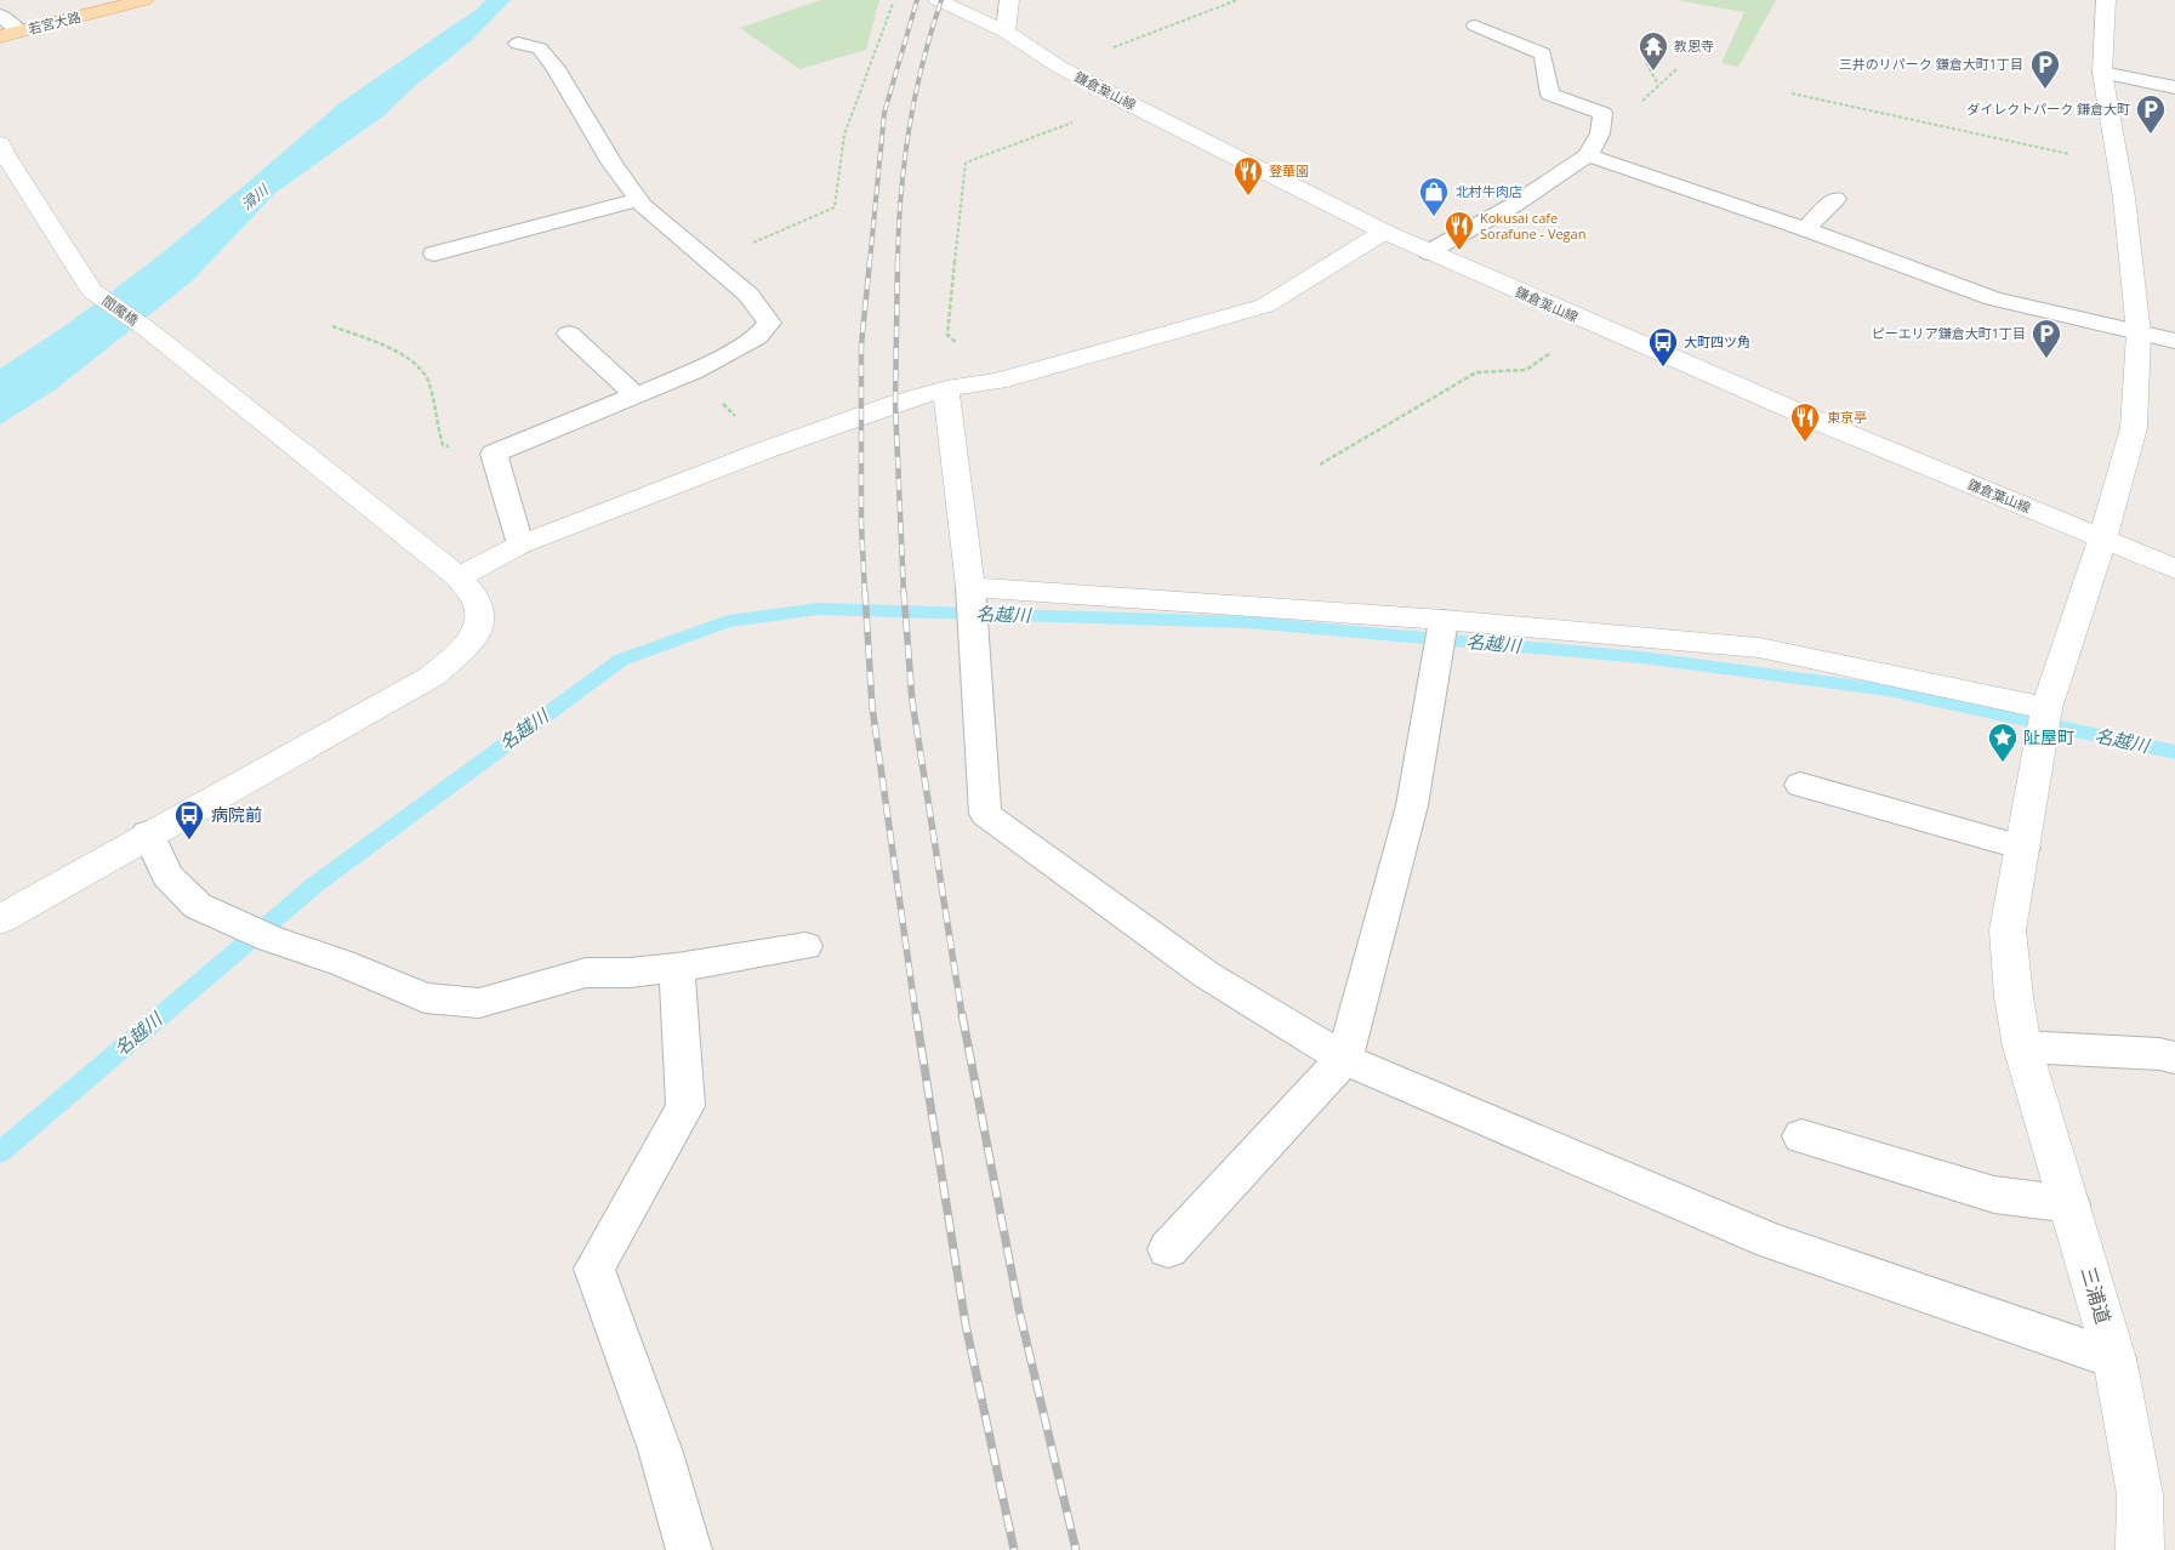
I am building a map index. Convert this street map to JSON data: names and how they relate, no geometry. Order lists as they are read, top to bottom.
{
  "streets": {
    "main road": ["若宮大路"],
    "street": ["鎌倉葉山線", "閻魔橋", "三浦道"]
  },
  "crossings": [
    ["鎌倉葉山線", "三浦道"]
  ],
  "water": ["滑川", "名越川"],
  "places": {
    "temple": ["教恩寺"],
    "parking": ["三井のリパーク 鎌倉大町1丁目", "ダイレクトパーク 鎌倉大町", "ピーエリア鎌倉大町1丁目"],
    "restaurant": ["登華園", "Kokusai cafe Sorafune - Vegan", "東京亭"],
    "shop": ["北村牛肉店"],
    "bus stop": ["大町四ツ角", "病院前"],
    "place": ["阯屋町"]
  }
}
